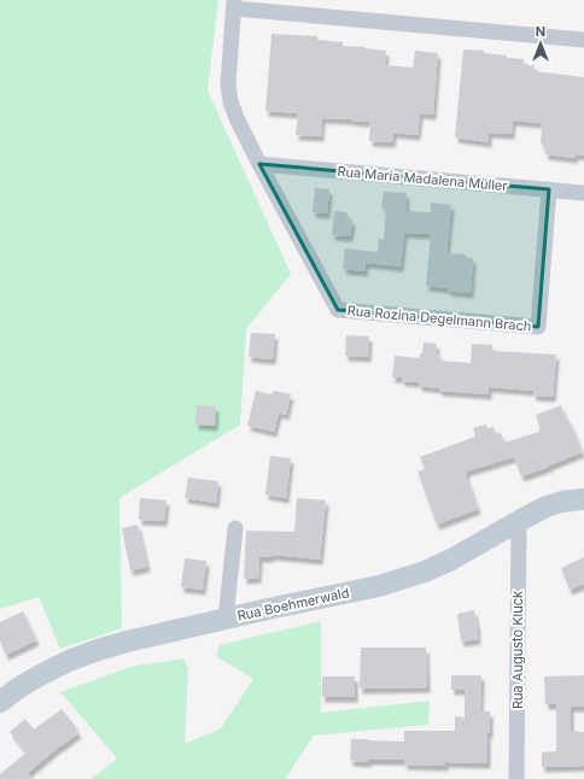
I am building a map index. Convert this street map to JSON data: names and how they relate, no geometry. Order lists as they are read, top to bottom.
{
  "streets": {
    "main road": ["Rua Boehmerwald"],
    "street": ["Rua Maria Madalena Müller", "Rua Rozina Degelmann Brach", "Rua Augusto Kluck"]
  },
  "crossings": [
    ["Rua Maria Madalena Müller", "Rua Rozina Degelmann Brach"],
    ["Rua Boehmerwald", "Rua Augusto Kluck"]
  ],
  "north": "top"
}
